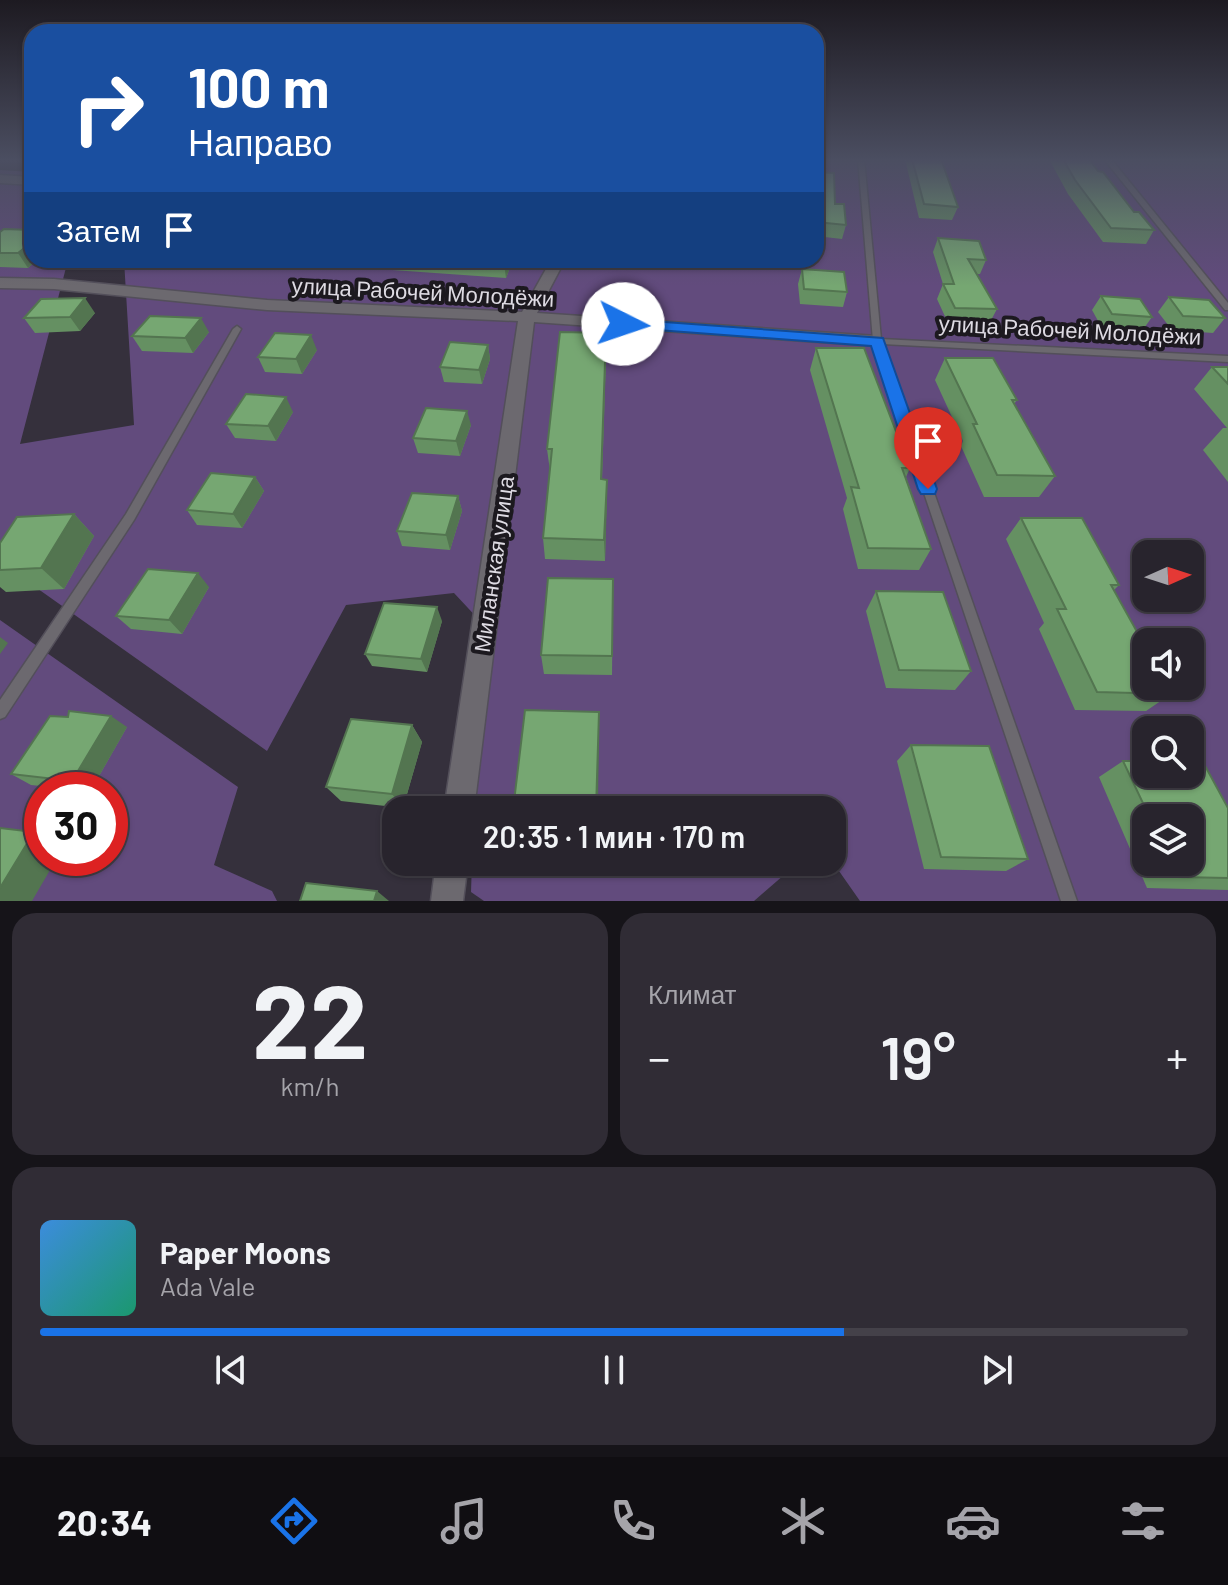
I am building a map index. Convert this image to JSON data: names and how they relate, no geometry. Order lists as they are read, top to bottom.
{
  "streets": {
    "street": ["улица Рабочей Молодёжи", "Миланская улица"]
  },
  "crossings": [
    ["улица Рабочей Молодёжи", "Миланская улица"]
  ],
  "north": "right",
  "page": {
    "turn": ["100 m", "Направо"],
    "then": "Затем",
    "limit": "30",
    "trip": "20:35 · 1 мин · 170 m",
    "tile": [
      ["22", "km/h"],
      "Климат"
    ],
    "heat": ["−", "19°", "+"],
    "song": ["Paper Moons", "Ada Vale"],
    "tabs": "20:34"
  }
}
